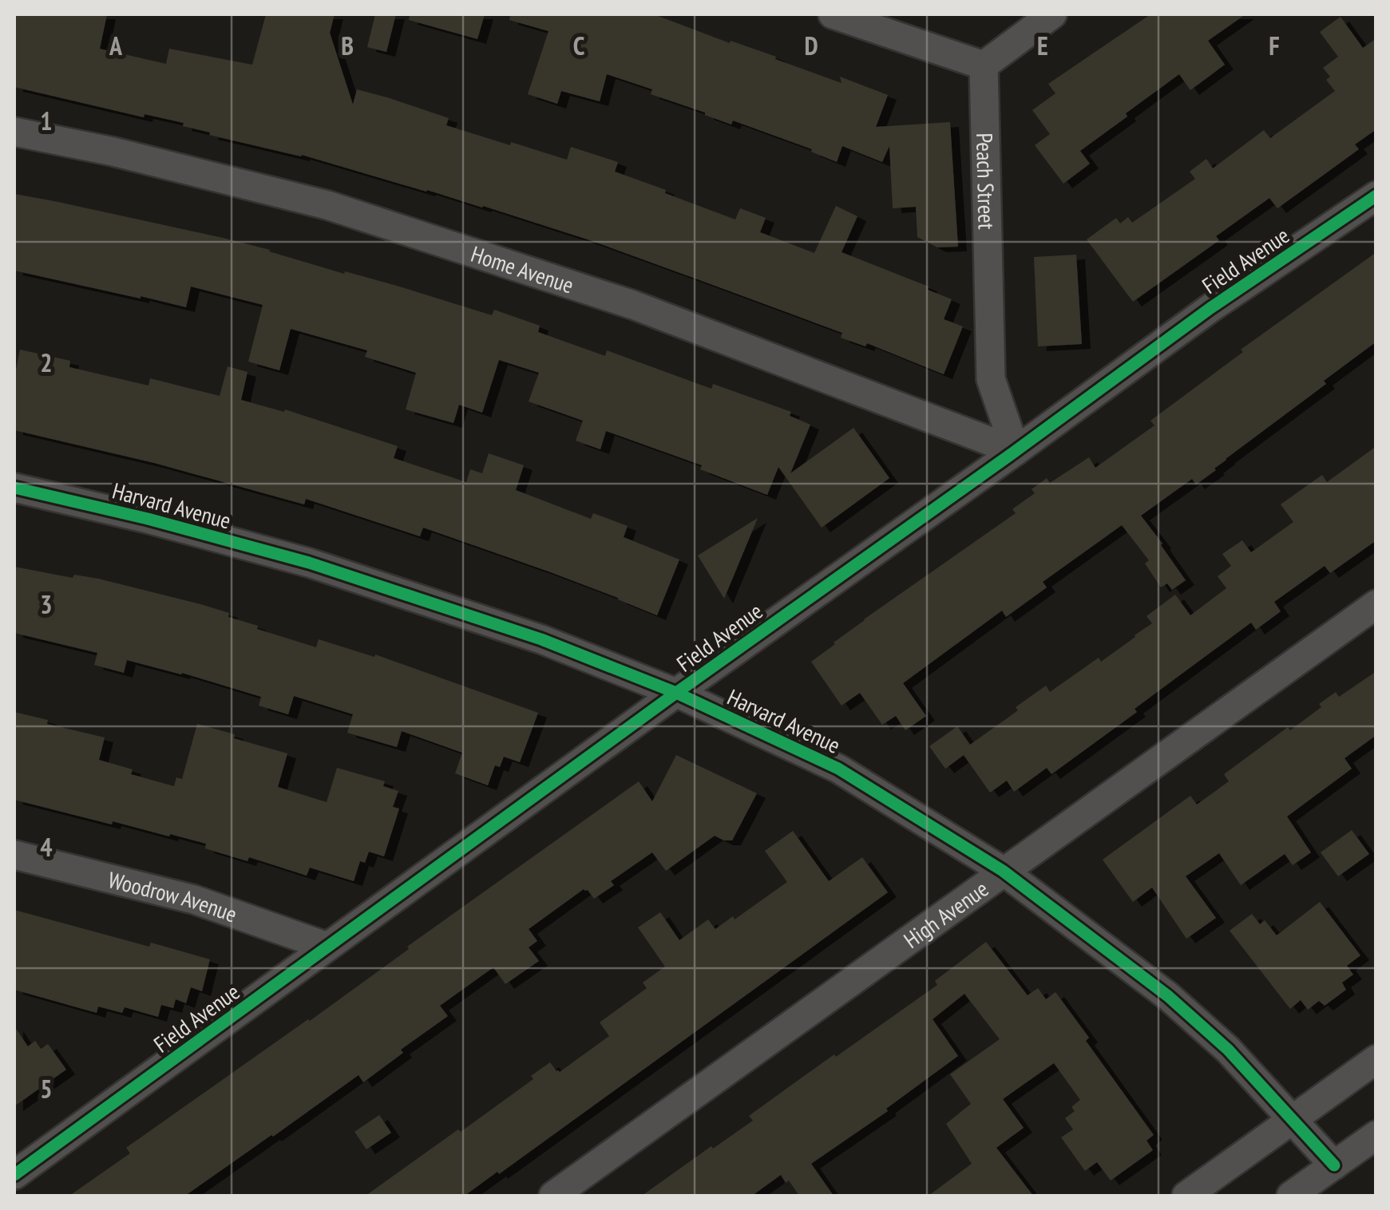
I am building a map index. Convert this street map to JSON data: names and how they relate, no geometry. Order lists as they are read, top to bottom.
{
  "streets": {
    "street": [
      "Peach Street",
      "Field Avenue",
      "Home Avenue",
      "Harvard Avenue",
      "Woodrow Avenue",
      "High Avenue"
    ]
  },
  "crossings": [
    ["Peach Street", "Field Avenue"],
    ["Peach Street", "Home Avenue"],
    ["Field Avenue", "Home Avenue"],
    ["Field Avenue", "Harvard Avenue"],
    ["Field Avenue", "Woodrow Avenue"],
    ["Harvard Avenue", "High Avenue"]
  ],
  "grid": {
    "columns": [
      "A",
      "B",
      "C",
      "D",
      "E",
      "F"
    ],
    "rows": [
      "1",
      "2",
      "3",
      "4",
      "5"
    ]
  }
}
